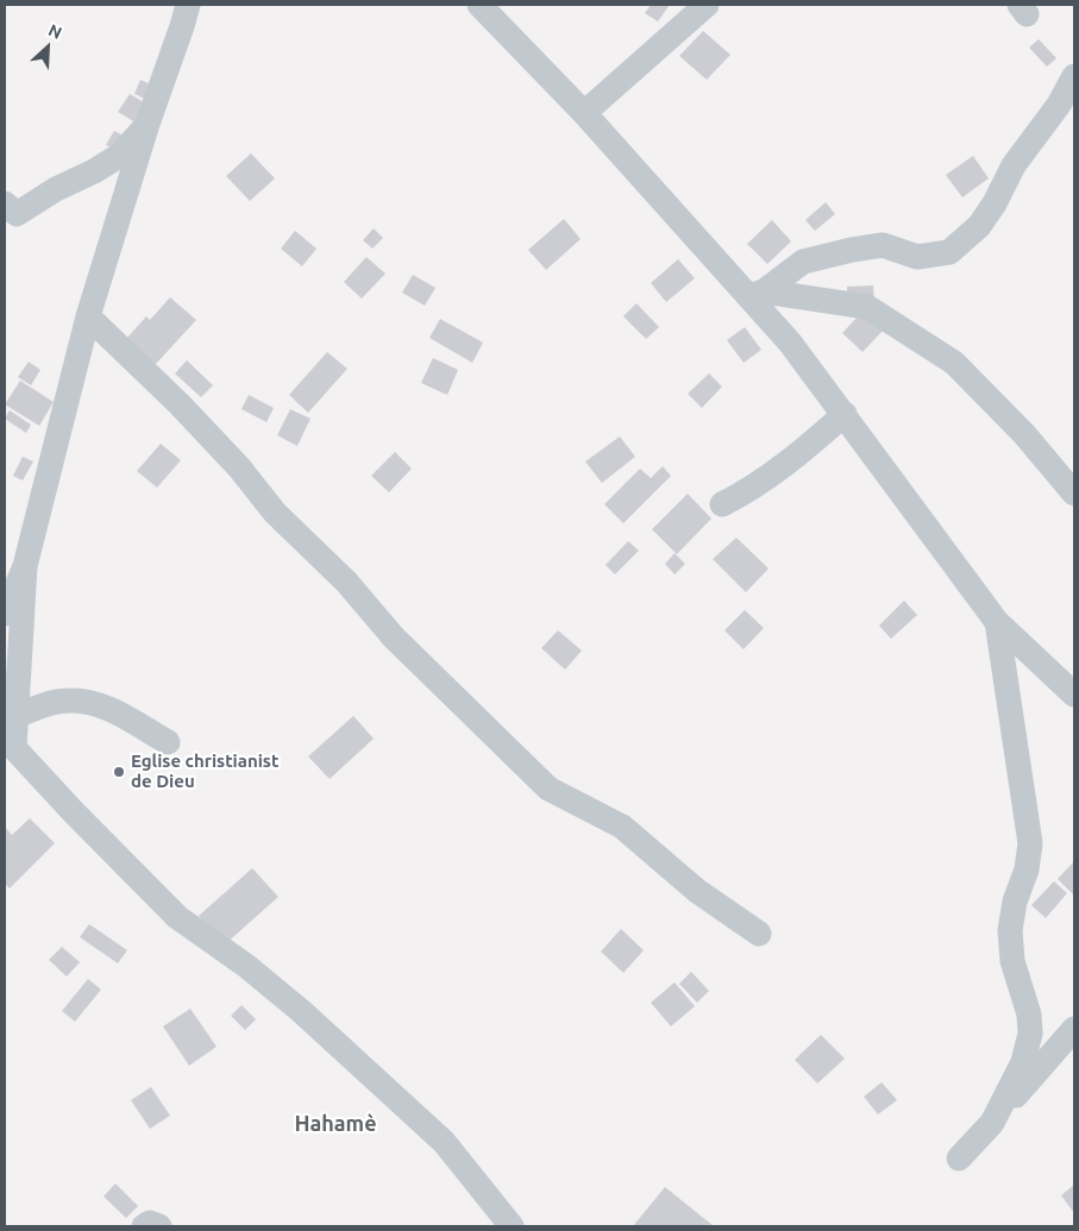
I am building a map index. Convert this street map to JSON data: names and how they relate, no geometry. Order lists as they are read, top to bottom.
{
  "districts": ["Hahamè"],
  "places": ["Eglise christianist de Dieu"],
  "north": "top right"
}
